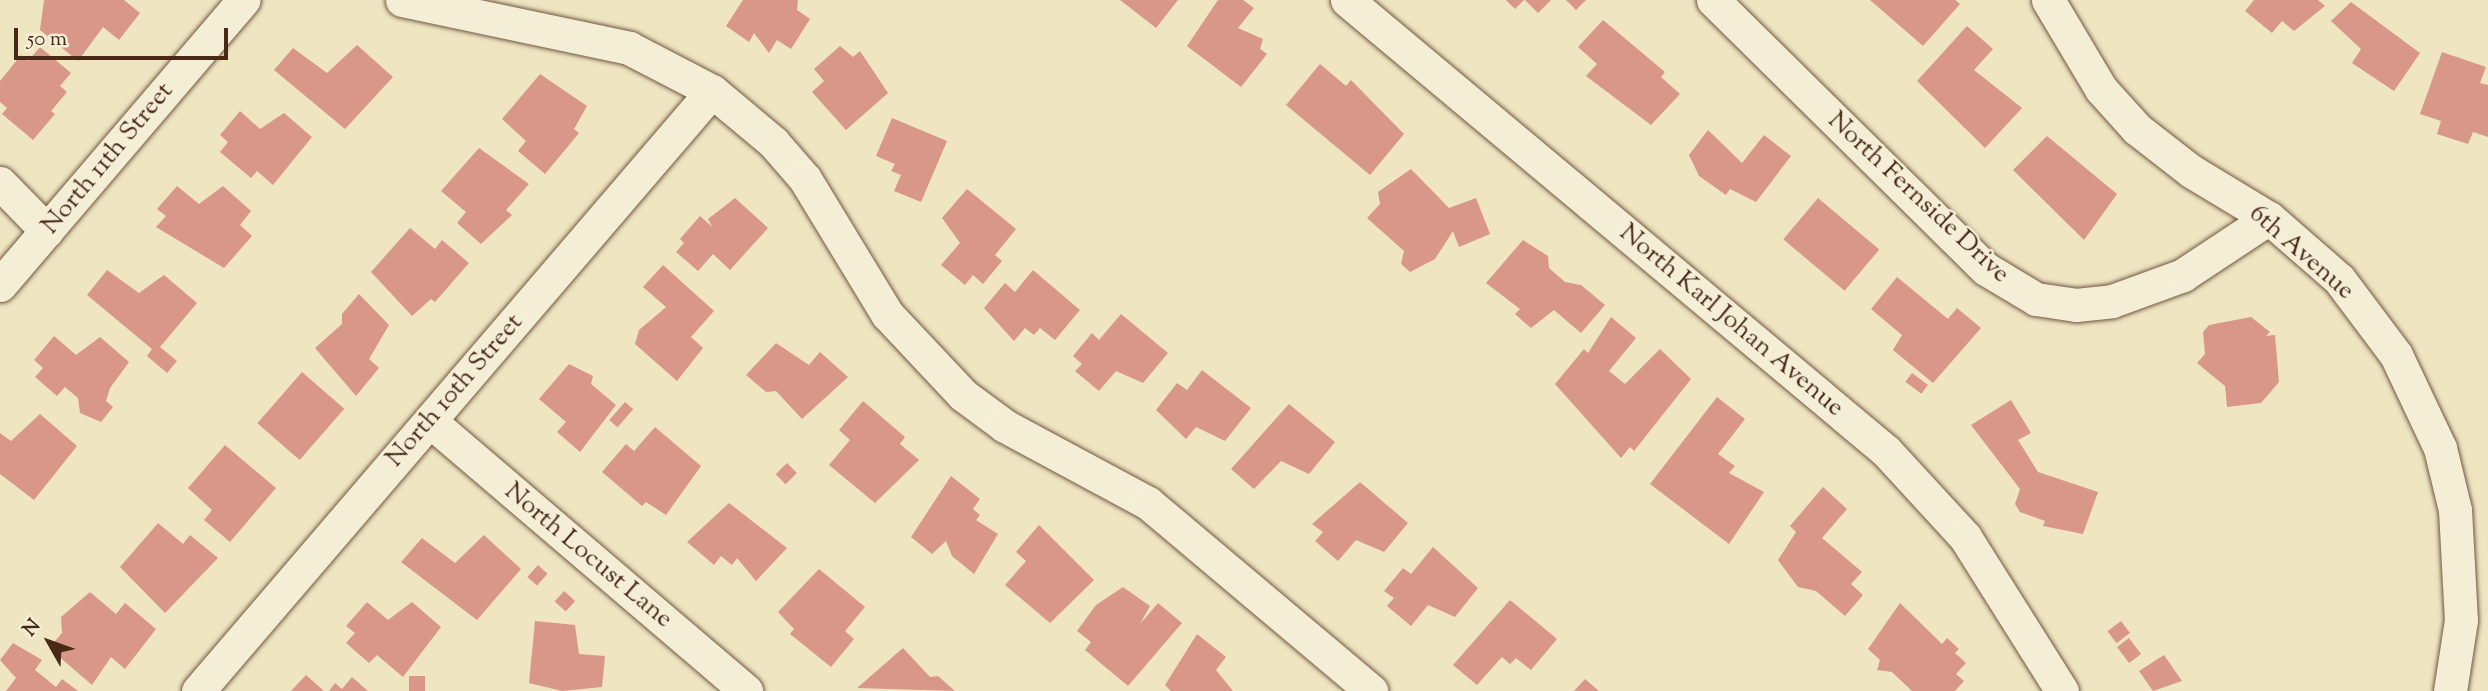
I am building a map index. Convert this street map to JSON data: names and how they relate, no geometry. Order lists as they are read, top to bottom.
{
  "streets": {
    "street": [
      "North 11th Street",
      "North Fernside Drive",
      "6th Avenue",
      "North Karl Johan Avenue",
      "North 10th Street",
      "North Locust Lane"
    ]
  },
  "crossings": [
    ["North Fernside Drive", "6th Avenue"],
    ["North 10th Street", "North Locust Lane"]
  ],
  "scale_bar": "50 m",
  "north": "top left"
}
